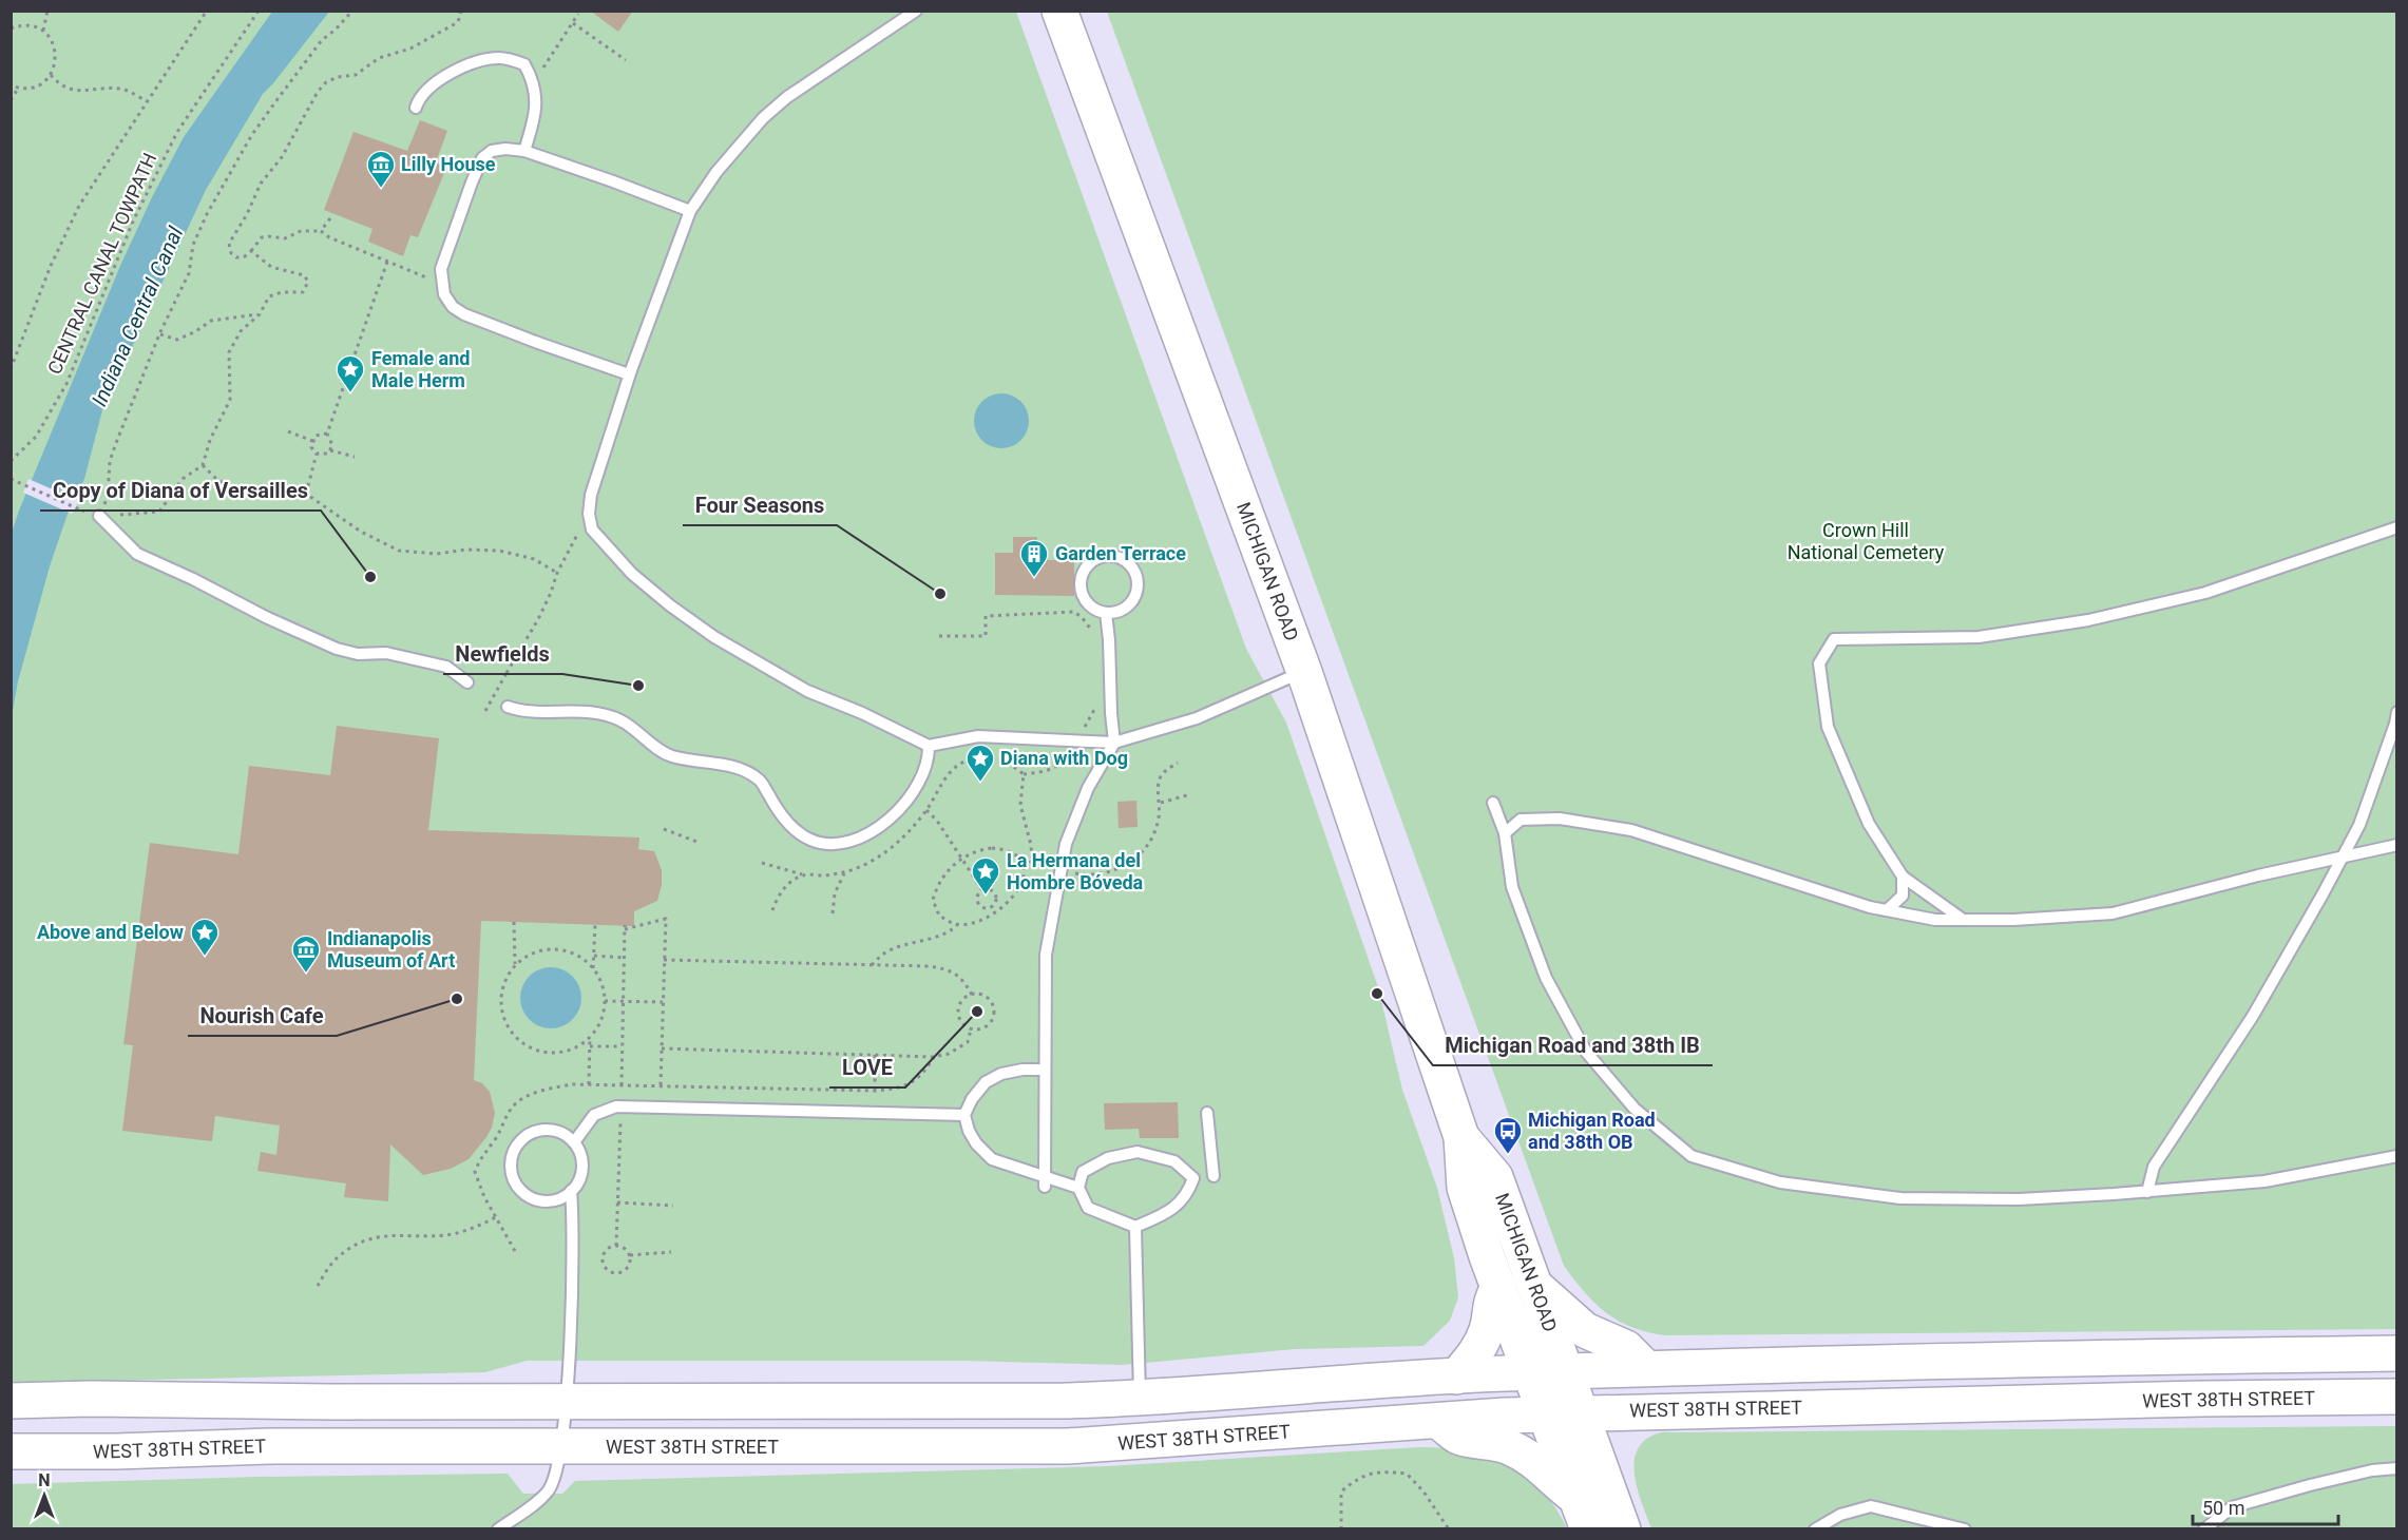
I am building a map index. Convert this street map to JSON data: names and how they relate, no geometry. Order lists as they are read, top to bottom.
{
  "streets": {
    "main road": ["MICHIGAN ROAD", "WEST 38TH STREET"],
    "path": ["CENTRAL CANAL TOWPATH"]
  },
  "crossings": [
    ["MICHIGAN ROAD", "WEST 38TH STREET"]
  ],
  "water": ["Indiana Central Canal"],
  "parks": ["Crown Hill National Cemetery"],
  "places": {
    "museum": ["Lilly House", "Indianapolis Museum of Art"],
    "place": [
      "Female and Male Herm",
      "Diana with Dog",
      "La Hermana del Hombre Bóveda",
      "Above and Below"
    ],
    "other": [
      "Copy of Diana of Versailles",
      "Four Seasons",
      "Newfields",
      "Michigan Road and 38th IB",
      "Nourish Cafe",
      "LOVE"
    ],
    "building": ["Garden Terrace"],
    "bus stop": ["Michigan Road and 38th OB"]
  },
  "scale_bar": "50 m",
  "north": "top"
}
